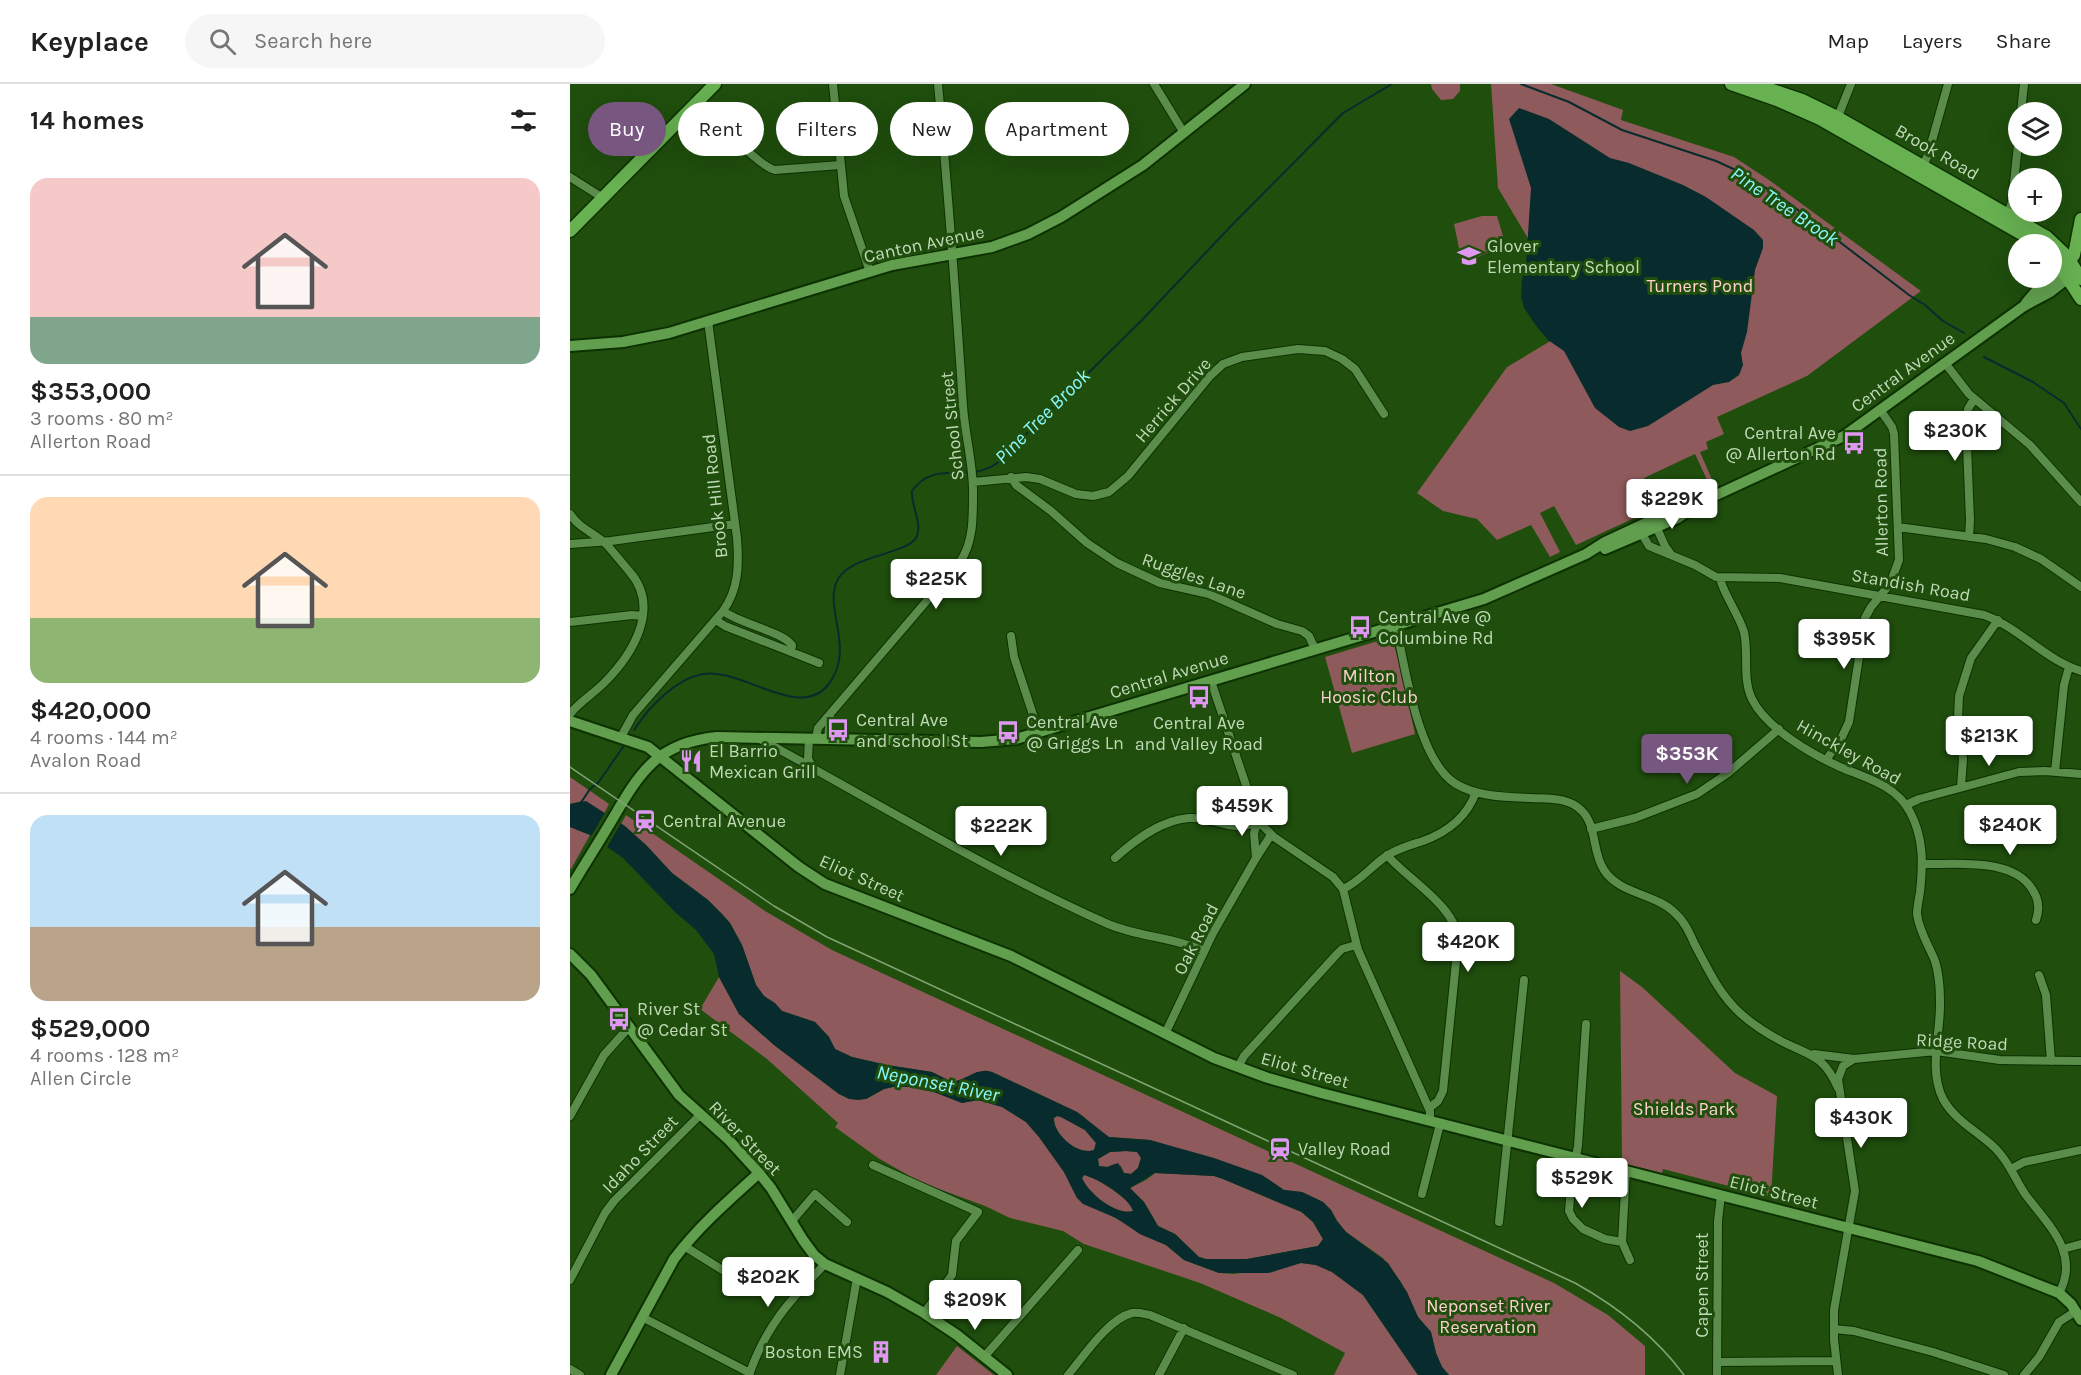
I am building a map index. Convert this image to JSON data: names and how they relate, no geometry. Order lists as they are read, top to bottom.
{
  "streets": {
    "main road": ["Brook Road"],
    "street": [
      "Canton Avenue",
      "Central Avenue",
      "Herrick Drive",
      "School Street",
      "Brook Hill Road",
      "Allerton Road",
      "Ruggles Lane",
      "Standish Road",
      "Hinckley Road",
      "Eliot Street",
      "Oak Road",
      "Ridge Road",
      "River Street",
      "Idaho Street",
      "Capen Street"
    ]
  },
  "crossings": [
    ["Brook Road", "Central Avenue"],
    ["Canton Avenue", "School Street"],
    ["Canton Avenue", "Brook Hill Road"],
    ["Central Avenue", "School Street"],
    ["Central Avenue", "Allerton Road"],
    ["Central Avenue", "Ruggles Lane"],
    ["Central Avenue", "Eliot Street"],
    ["Herrick Drive", "School Street"],
    ["Herrick Drive", "Ruggles Lane"],
    ["Brook Hill Road", "Eliot Street"],
    ["Allerton Road", "Standish Road"],
    ["Allerton Road", "Hinckley Road"],
    ["Standish Road", "Hinckley Road"],
    ["Hinckley Road", "Eliot Street"],
    ["Hinckley Road", "Ridge Road"],
    ["Eliot Street", "Oak Road"],
    ["Eliot Street", "Capen Street"],
    ["River Street", "Idaho Street"]
  ],
  "water": ["Pine Tree Brook", "Neponset River"],
  "parks": [
    "Turners Pond",
    "Milton Hoosic Club",
    "Shields Park",
    "Neponset River Reservation"
  ],
  "places": {
    "school or university": ["Glover Elementary School"],
    "bus stop": [
      "Central Ave @ Allerton Rd",
      "Central Ave @ Columbine Rd",
      "Central Ave and Valley Road",
      "Central Ave and school St",
      "Central Ave @ Griggs Ln",
      "River St @ Cedar St"
    ],
    "restaurant": ["El Barrio Mexican Grill"],
    "station": ["Central Avenue", "Valley Road"],
    "building": ["Boston EMS"]
  },
  "page": {
    "header": "Keyplace",
    "search": "Search here",
    "nav": ["Map", "Layers", "Share"],
    "heading": "14 homes",
    "map_buttons": ["+", "−"],
    "chip": [
      "Buy",
      "Rent",
      "Filters",
      "New",
      "Apartment"
    ],
    "list": [
      {
        "name": "$353,000",
        "note": "3 rooms · 80 m² · Allerton Road"
      },
      {
        "name": "$420,000",
        "note": "4 rooms · 144 m² · Avalon Road"
      },
      {
        "name": "$529,000",
        "note": "4 rooms · 128 m² · Allen Circle"
      }
    ],
    "price": [
      "$230K",
      "$229K",
      "$225K",
      "$395K",
      "$213K",
      "$353K",
      "$459K",
      "$240K",
      "$222K",
      "$420K",
      "$430K",
      "$529K",
      "$202K",
      "$209K"
    ]
  }
}
